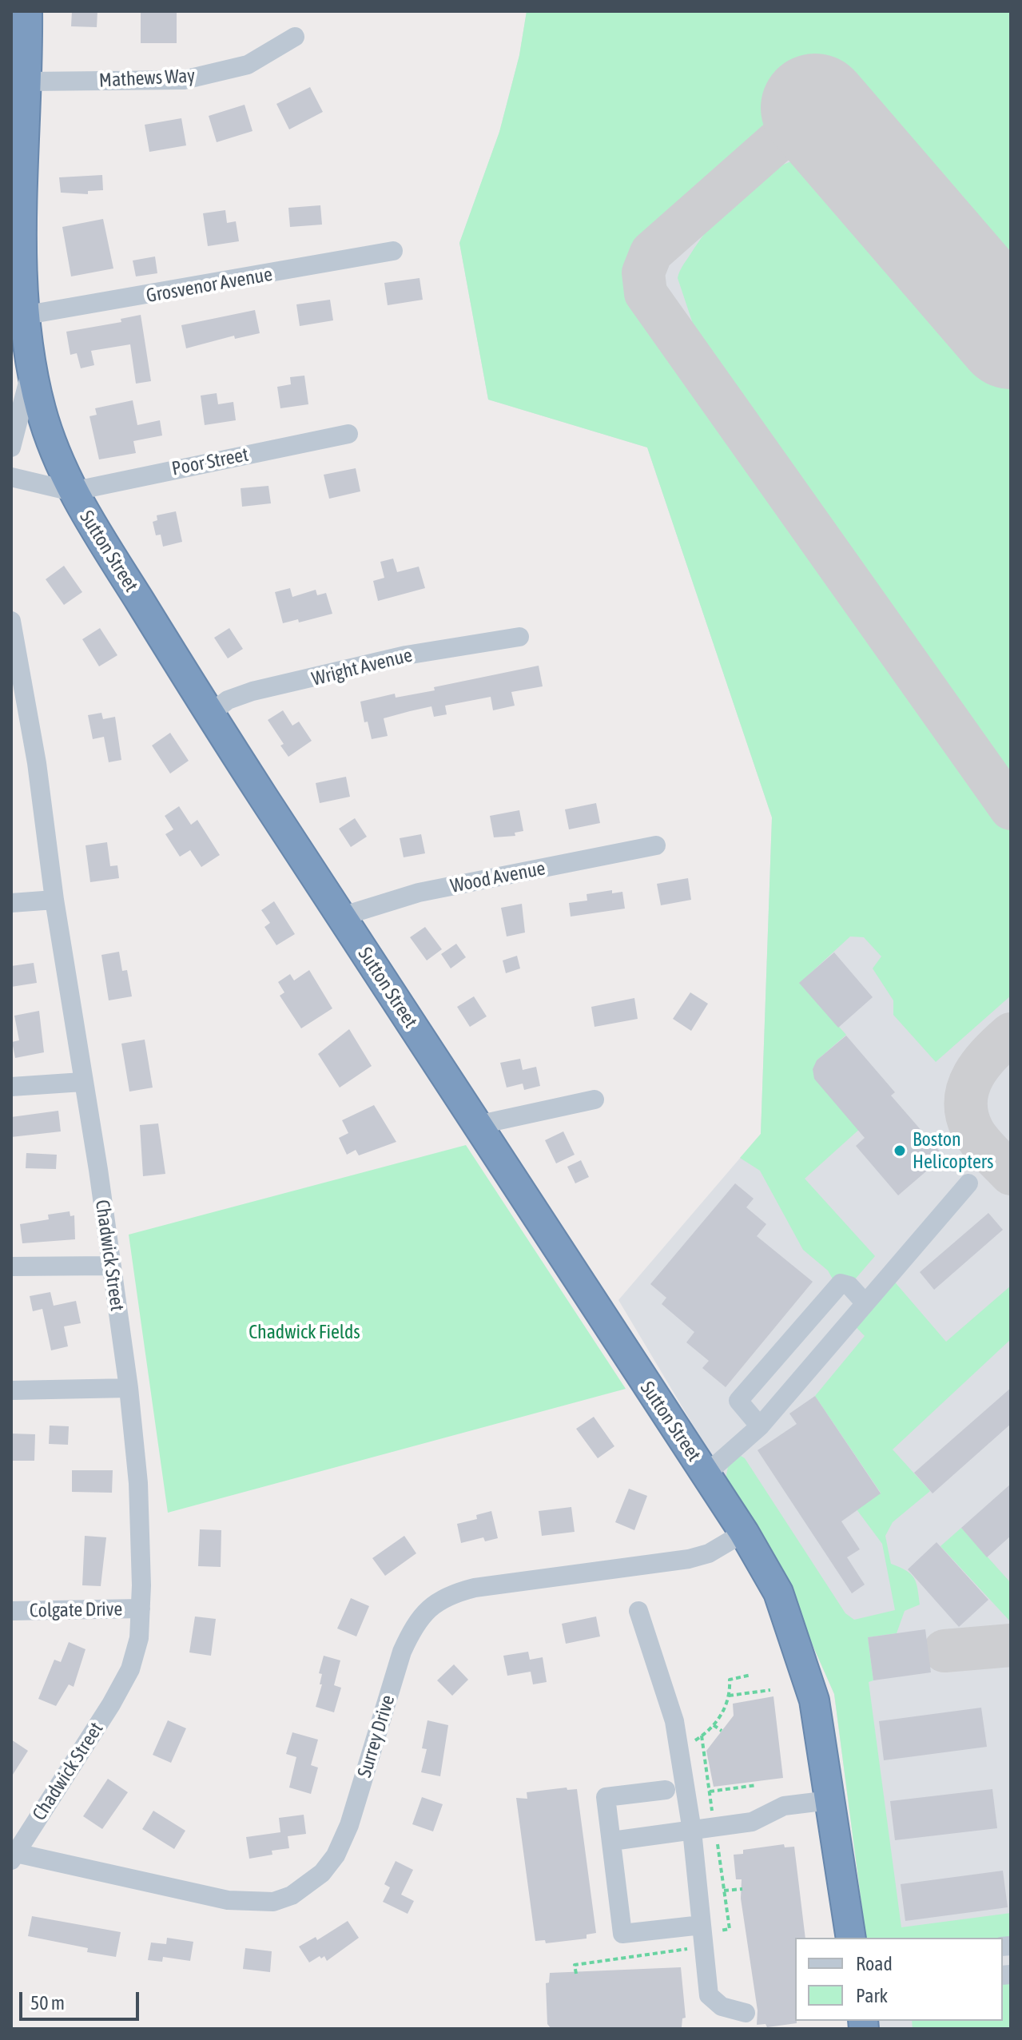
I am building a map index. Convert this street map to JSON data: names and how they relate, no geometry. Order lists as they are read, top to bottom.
{
  "streets": {
    "highway": ["Sutton Street"],
    "street": [
      "Mathews Way",
      "Grosvenor Avenue",
      "Poor Street",
      "Wright Avenue",
      "Wood Avenue",
      "Chadwick Street",
      "Colgate Drive",
      "Surrey Drive"
    ]
  },
  "crossings": [
    ["Mathews Way", "Sutton Street"],
    ["Grosvenor Avenue", "Sutton Street"],
    ["Poor Street", "Sutton Street"],
    ["Sutton Street", "Wright Avenue"],
    ["Sutton Street", "Wood Avenue"],
    ["Sutton Street", "Surrey Drive"],
    ["Chadwick Street", "Colgate Drive"],
    ["Chadwick Street", "Surrey Drive"]
  ],
  "parks": ["Chadwick Fields"],
  "places": ["Boston Helicopters"],
  "legend": ["Road", "Park"],
  "scale_bar": "50 m"
}
